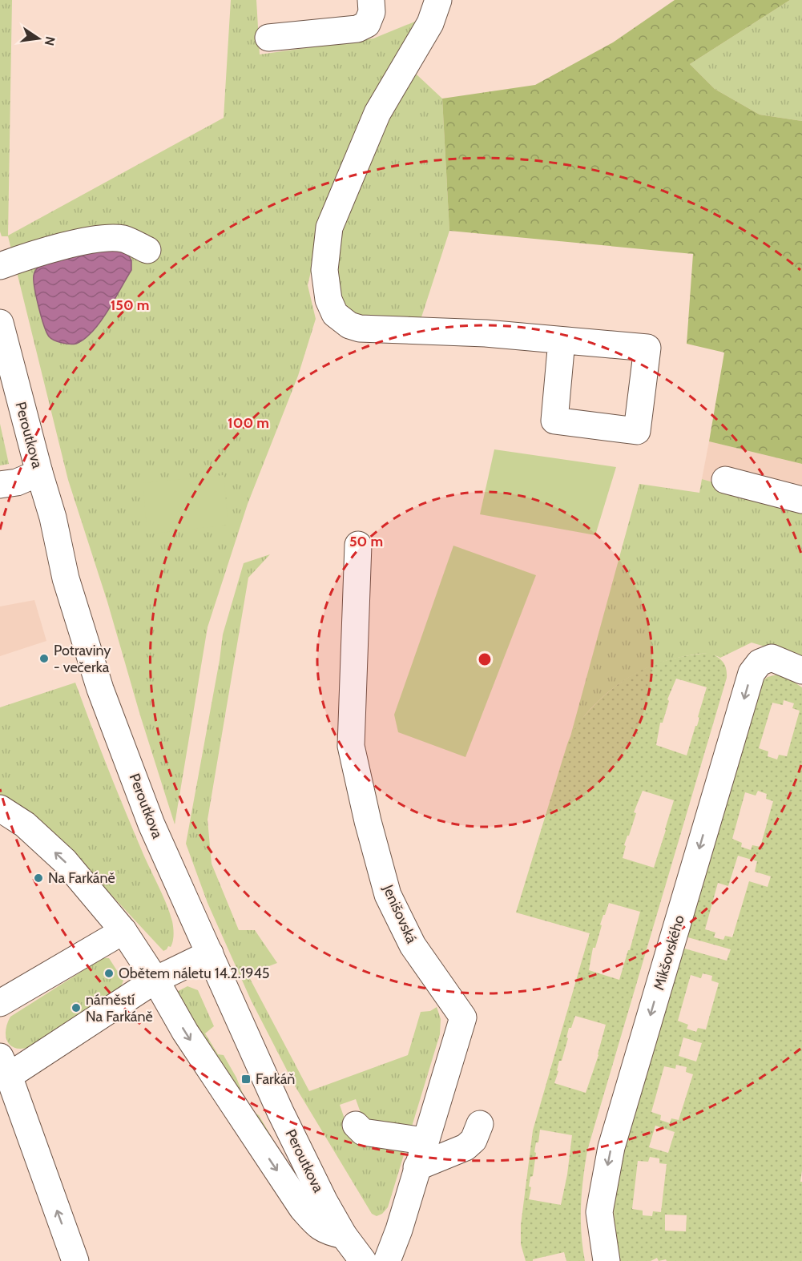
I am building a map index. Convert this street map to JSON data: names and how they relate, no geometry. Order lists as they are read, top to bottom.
{
  "streets": {
    "street": ["Peroutkova", "Jenišovská", "Mikšovského"]
  },
  "one_way": ["Mikšovského"],
  "places": {
    "other": [
      "Potraviny - večerka",
      "Na Farkáně",
      "Obětem náletu 14.2.1945",
      "náměstí Na Farkáně"
    ],
    "transit": ["Farkáň"]
  },
  "north": "right",
  "rings": ["150 m", "100 m", "50 m"]
}
